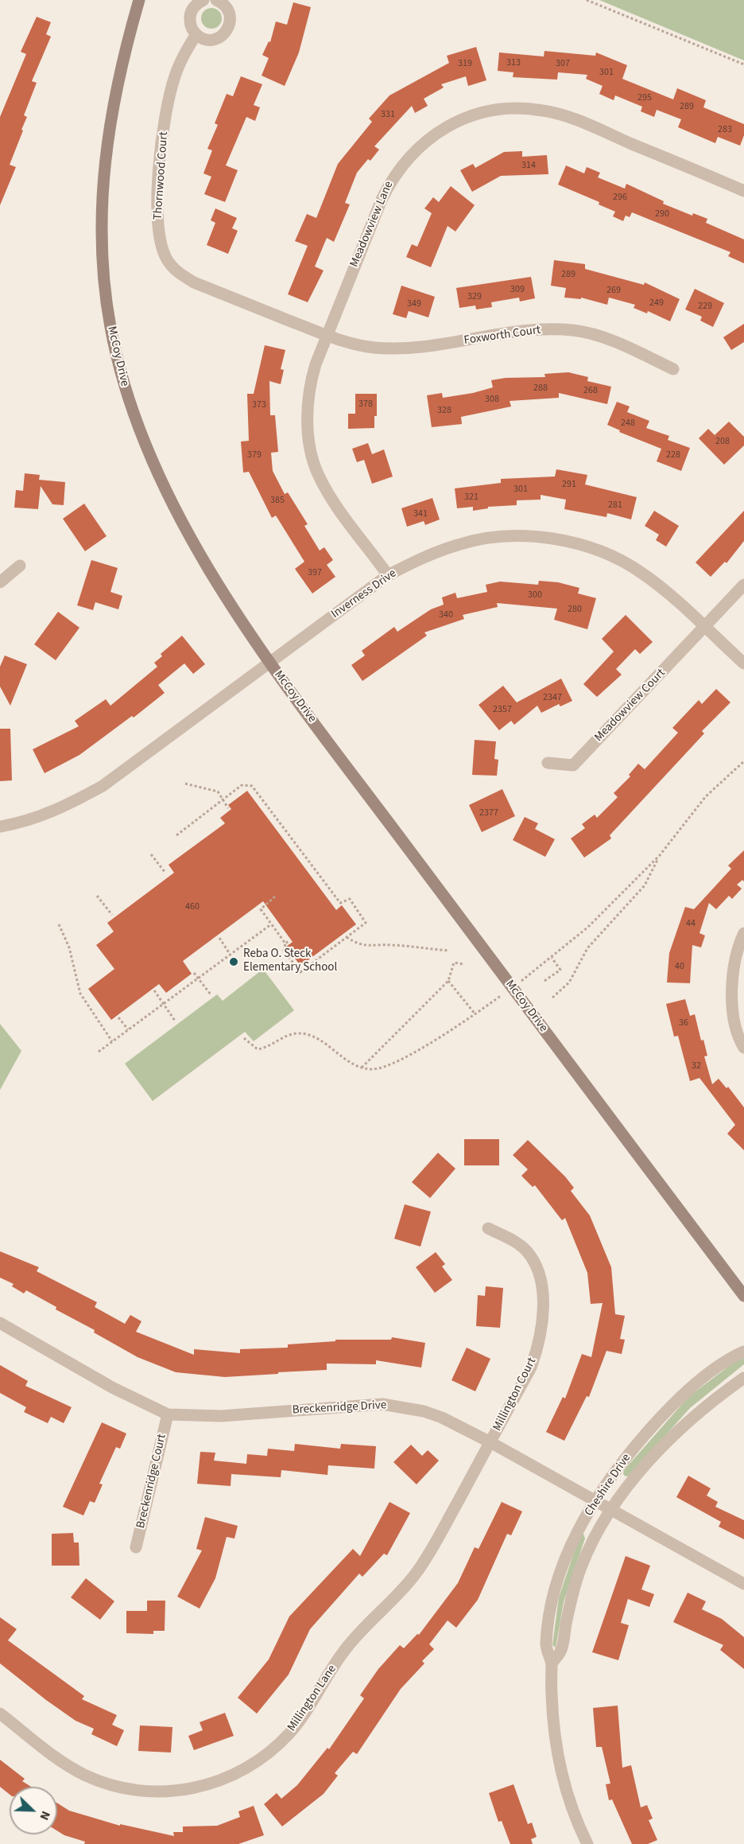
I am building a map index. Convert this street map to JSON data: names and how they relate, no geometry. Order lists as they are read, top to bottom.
{
  "streets": {
    "street": [
      "Thornwood Court",
      "Meadowview Lane",
      "Foxworth Court",
      "McCoy Drive",
      "Inverness Drive",
      "Meadowview Court",
      "Millington Court",
      "Breckenridge Drive",
      "Breckenridge Court",
      "Cheshire Drive",
      "Millington Lane"
    ]
  },
  "crossings": [
    ["Thornwood Court", "Meadowview Lane"],
    ["Thornwood Court", "Foxworth Court"],
    ["Meadowview Lane", "Foxworth Court"],
    ["Meadowview Lane", "Inverness Drive"],
    ["McCoy Drive", "Inverness Drive"],
    ["Inverness Drive", "Meadowview Court"],
    ["Millington Court", "Breckenridge Drive"],
    ["Millington Court", "Millington Lane"],
    ["Breckenridge Drive", "Breckenridge Court"],
    ["Breckenridge Drive", "Cheshire Drive"],
    ["Breckenridge Drive", "Millington Lane"]
  ],
  "places": ["Reba O. Steck Elementary School"],
  "house_numbers": [
    "313",
    "319",
    "307",
    "301",
    "295",
    "289",
    "331",
    "283",
    "314",
    "296",
    "290",
    "289",
    "309",
    "269",
    "329",
    "249",
    "349",
    "229",
    "288",
    "268",
    "308",
    "378",
    "373",
    "328",
    "248",
    "208",
    "379",
    "228",
    "291",
    "301",
    "321",
    "385",
    "281",
    "341",
    "397",
    "300",
    "280",
    "340",
    "2347",
    "2357",
    "2377",
    "460",
    "44",
    "40",
    "36",
    "32"
  ],
  "north": "bottom right"
}
